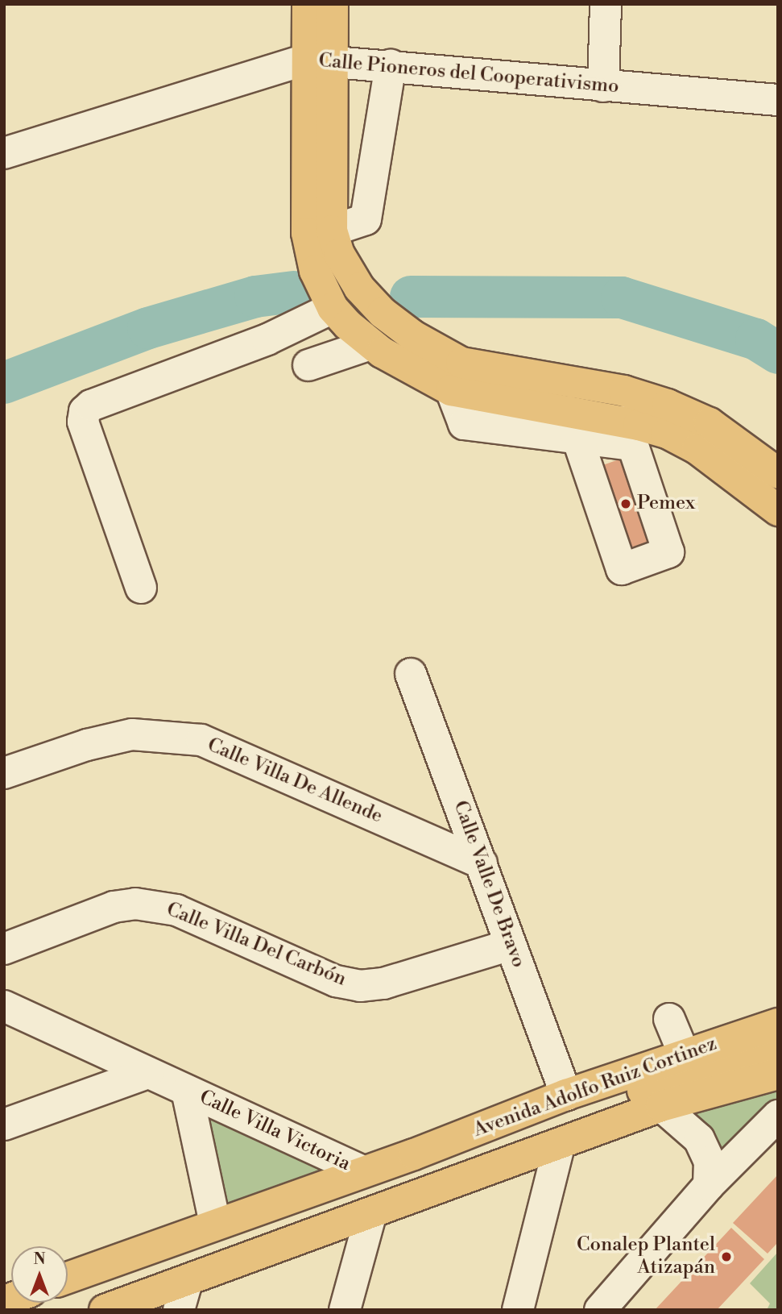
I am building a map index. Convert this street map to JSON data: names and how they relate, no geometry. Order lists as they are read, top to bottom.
{
  "streets": {
    "main road": ["Avenida Adolfo Ruiz Cortinez"],
    "street": [
      "Calle Pioneros del Cooperativismo",
      "Calle Villa De Allende",
      "Calle Valle De Bravo",
      "Calle Villa Del Carbón",
      "Calle Villa Victoria"
    ]
  },
  "crossings": [
    ["Calle Villa De Allende", "Calle Valle De Bravo"],
    ["Calle Valle De Bravo", "Calle Villa Del Carbón"],
    ["Calle Valle De Bravo", "Avenida Adolfo Ruiz Cortinez"],
    ["Avenida Adolfo Ruiz Cortinez", "Calle Villa Victoria"]
  ],
  "places": ["Pemex", "Conalep Plantel Atizapán"],
  "north": "top"
}
